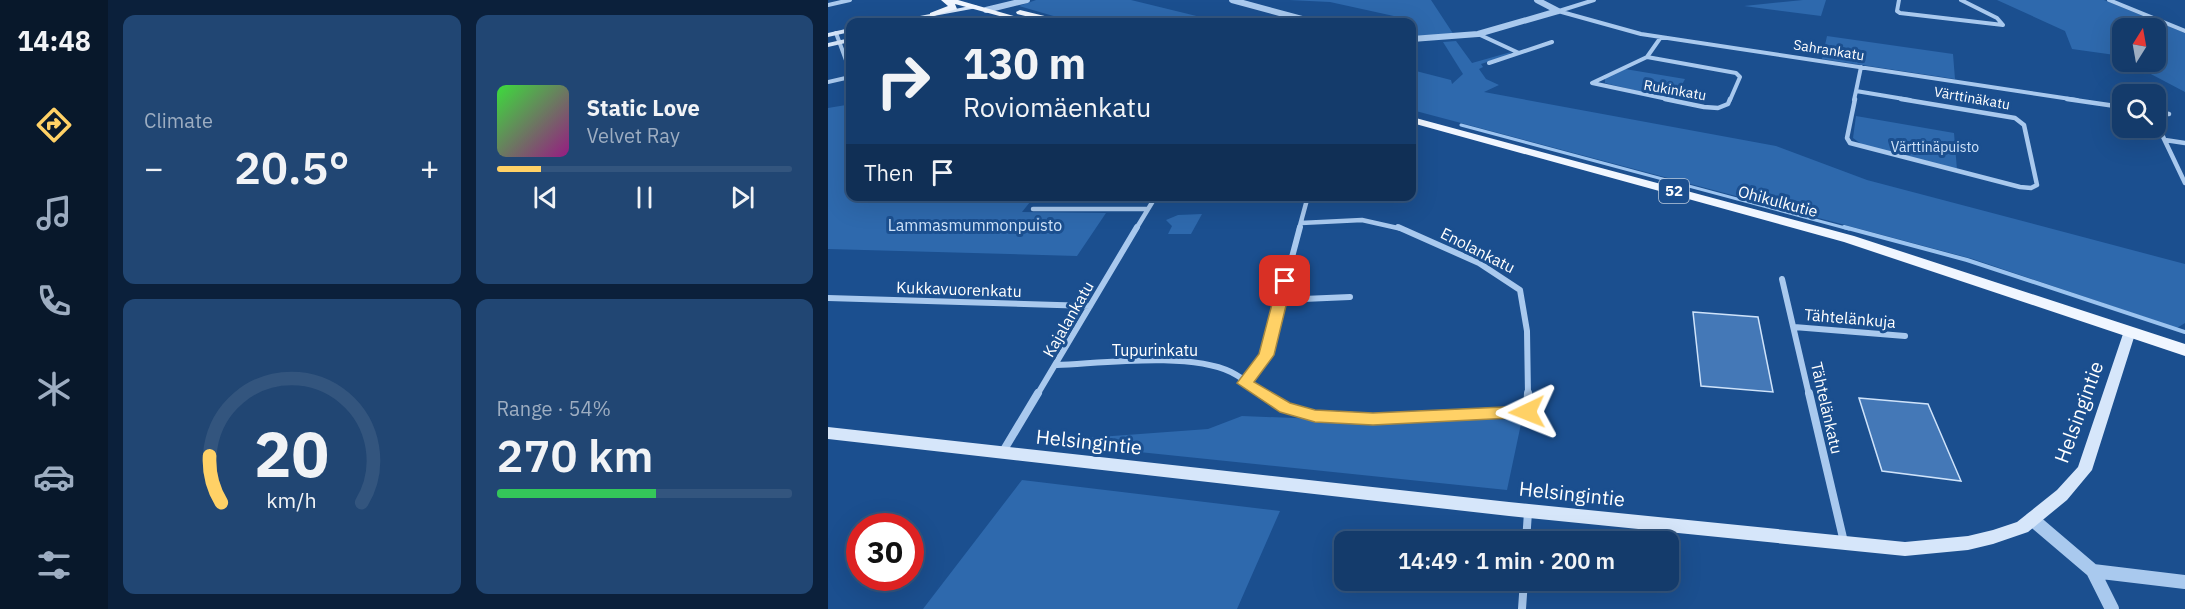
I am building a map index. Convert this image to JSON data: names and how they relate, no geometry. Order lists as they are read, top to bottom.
{
  "streets": {
    "main road": ["52", "Ohikulkutie", "Helsingintie"],
    "street": [
      "Sahrankatu",
      "Rukinkatu",
      "Värttinäkatu",
      "Enolankatu",
      "Kukkavuorenkatu",
      "Tähtelänkuja",
      "Kajalankatu",
      "Tupurinkatu",
      "Tähtelänkatu"
    ]
  },
  "crossings": [
    ["Sahrankatu", "Rukinkatu"],
    ["Sahrankatu", "Värttinäkatu"],
    ["52", "Ohikulkutie"],
    ["52", "Helsingintie"],
    ["Ohikulkutie", "Helsingintie"],
    ["Enolankatu", "Tupurinkatu"],
    ["Kukkavuorenkatu", "Kajalankatu"],
    ["Tähtelänkuja", "Tähtelänkatu"],
    ["Kajalankatu", "Tupurinkatu"],
    ["Kajalankatu", "Helsingintie"],
    ["Tähtelänkatu", "Helsingintie"]
  ],
  "parks": ["Värttinäpuisto", "Lammasmummonpuisto"],
  "north": "top",
  "page": {
    "tabs": "14:48",
    "tile": [
      "Climate",
      ["Range · 54%", "270 km"]
    ],
    "turn": ["130 m", "Roviomäenkatu"],
    "song": ["Static Love", "Velvet Ray"],
    "heat": ["−", "20.5°", "+"],
    "then": "Then",
    "limit": "30",
    "trip": "14:49 · 1 min · 200 m",
    "gauge": ["20", "km/h"]
  }
}
